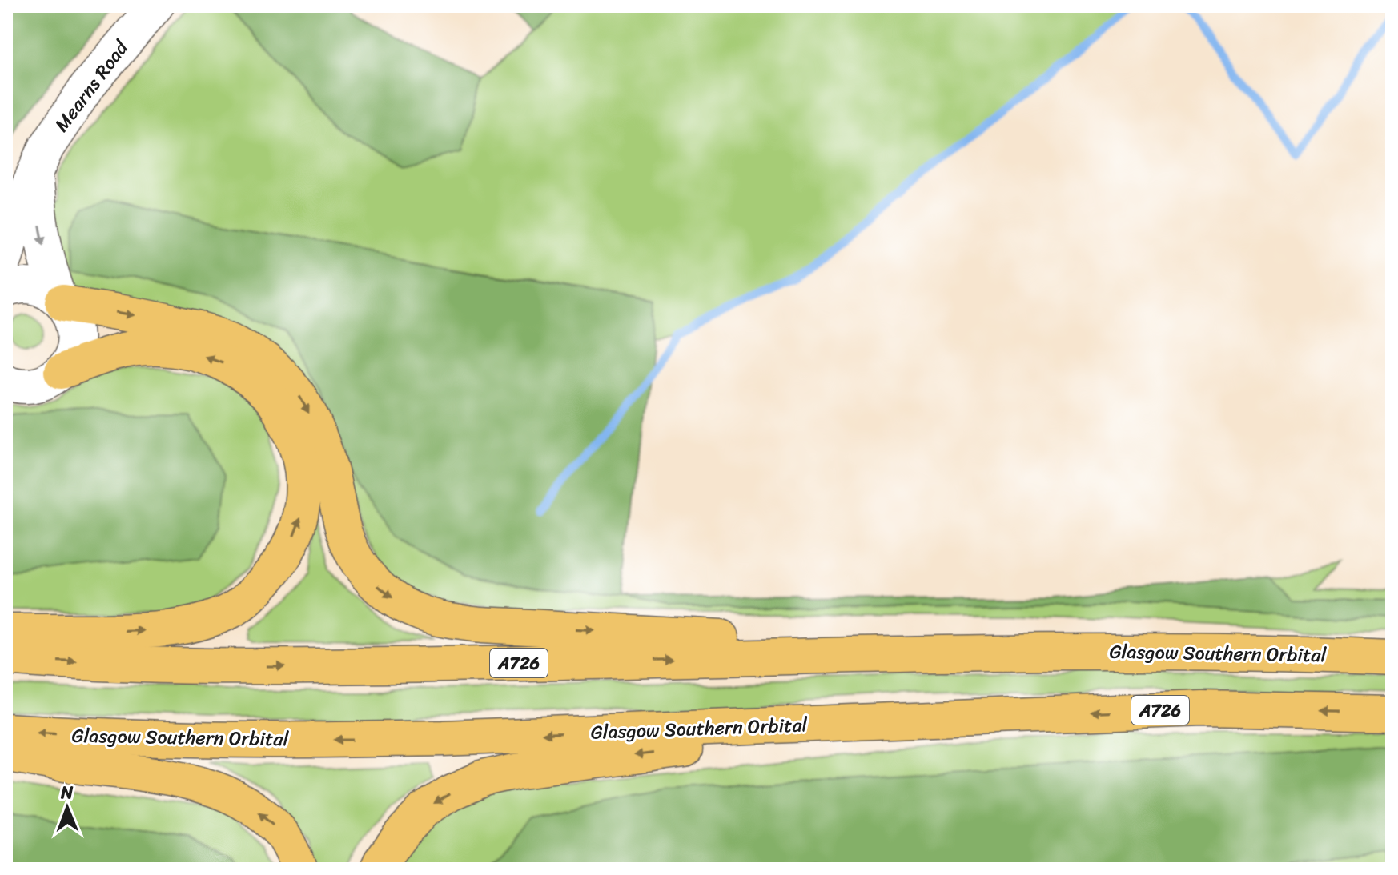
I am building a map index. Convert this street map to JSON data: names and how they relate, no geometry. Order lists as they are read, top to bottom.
{
  "streets": {
    "highway": ["Glasgow Southern Orbital", "A726"],
    "street": ["Mearns Road"]
  },
  "north": "top"
}
